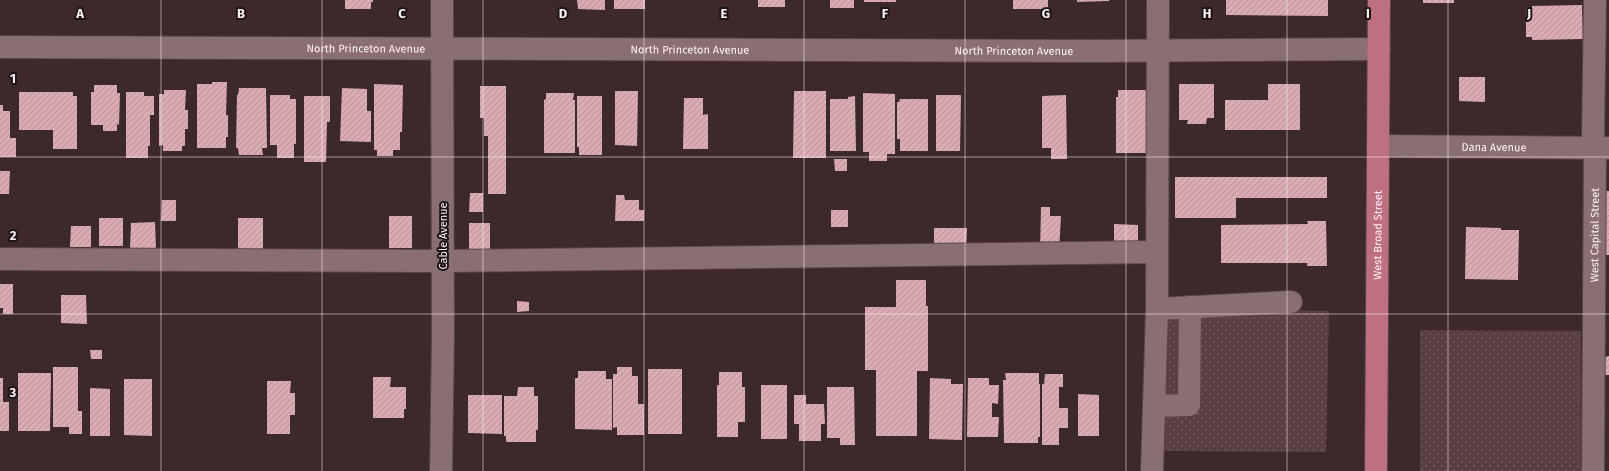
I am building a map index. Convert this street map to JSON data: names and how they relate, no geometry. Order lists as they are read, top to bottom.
{
  "streets": {
    "main road": ["West Broad Street"],
    "street": [
      "North Princeton Avenue",
      "Dana Avenue",
      "West Capital Street",
      "Cable Avenue"
    ]
  },
  "crossings": [
    ["North Princeton Avenue", "West Broad Street"],
    ["North Princeton Avenue", "Cable Avenue"],
    ["Dana Avenue", "West Broad Street"],
    ["Dana Avenue", "West Capital Street"]
  ],
  "grid": {
    "columns": [
      "A",
      "B",
      "C",
      "D",
      "E",
      "F",
      "G",
      "H",
      "I",
      "J"
    ],
    "rows": ["1", "2", "3"]
  }
}
